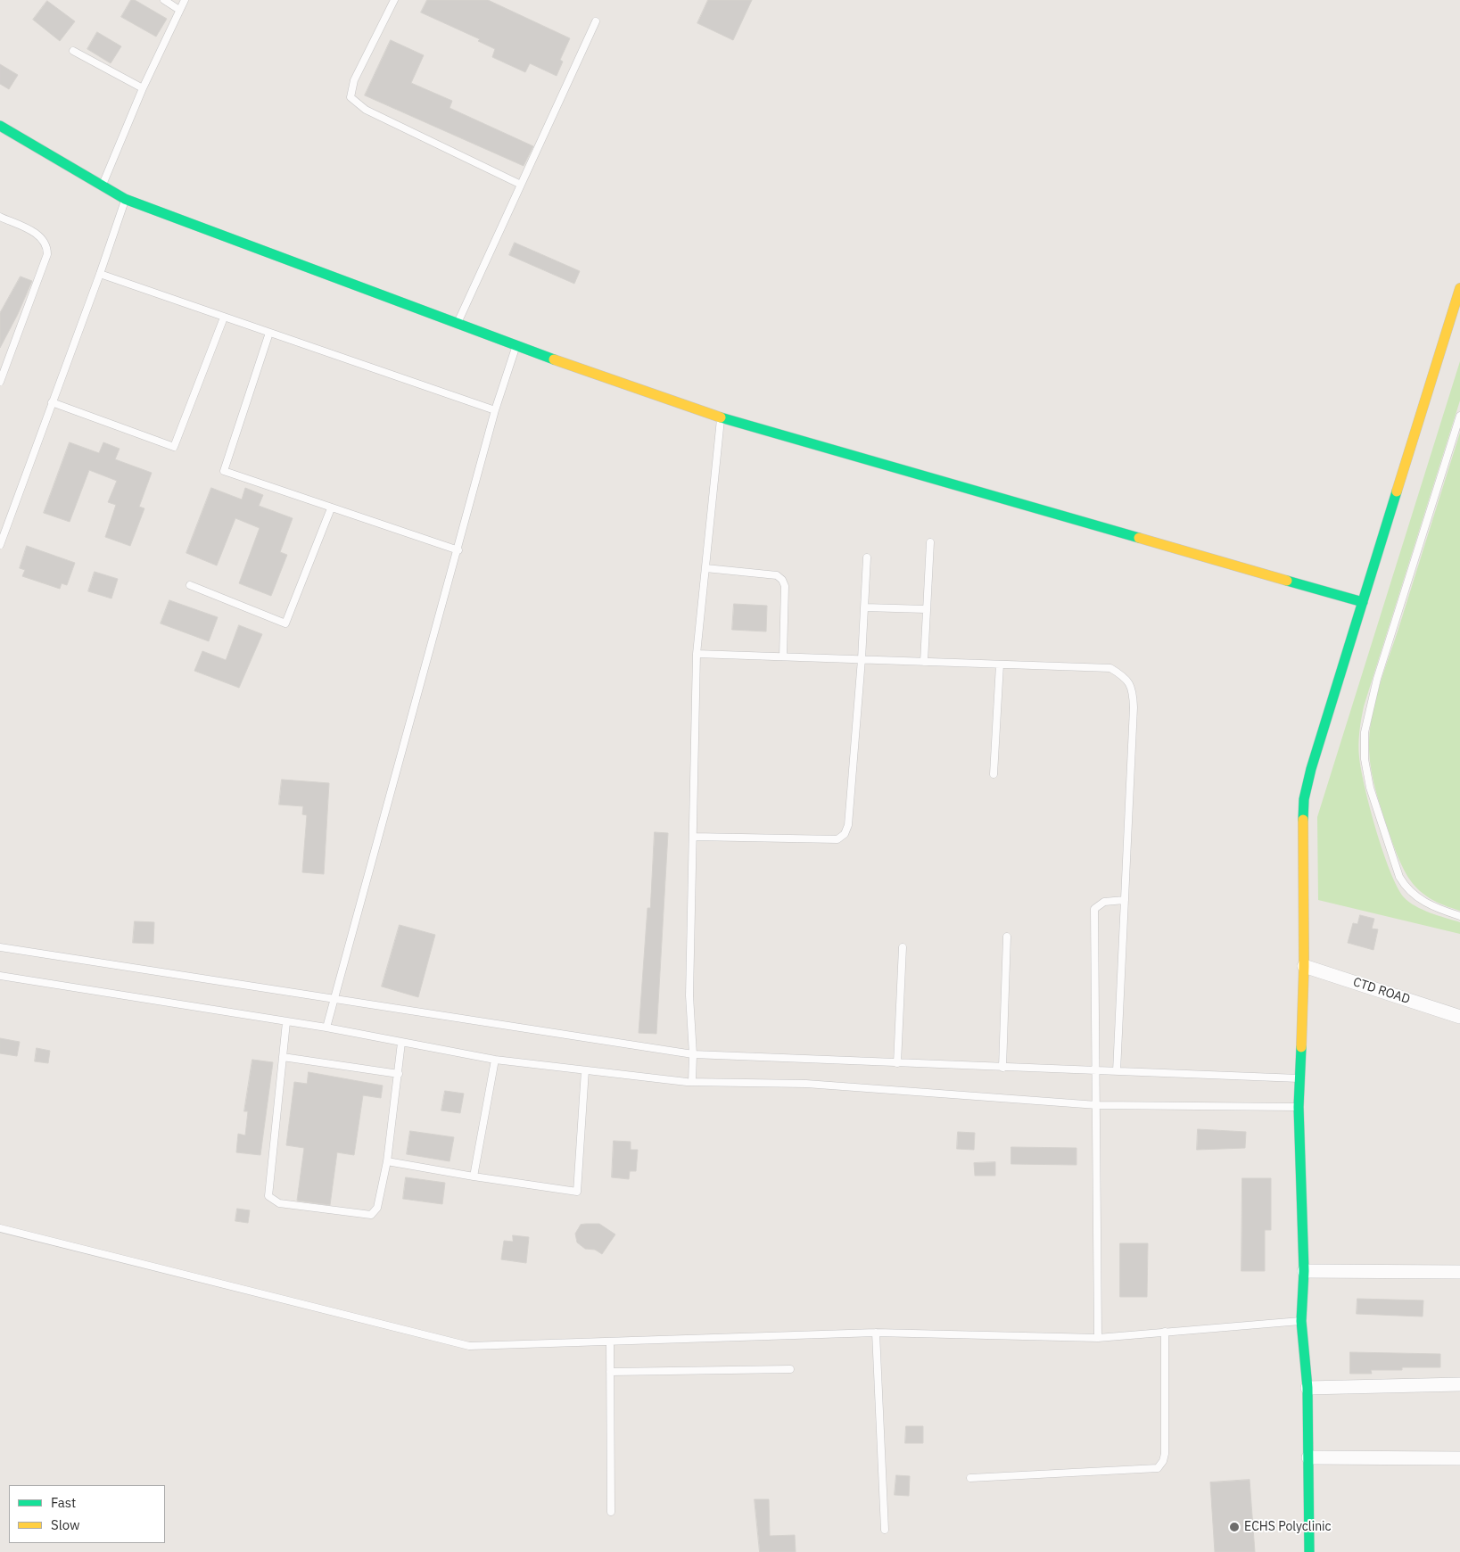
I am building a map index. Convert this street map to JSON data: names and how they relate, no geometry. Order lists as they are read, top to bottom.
{
  "streets": {
    "street": ["CTD ROAD"]
  },
  "places": ["ECHS Polyclinic"],
  "legend": ["Fast", "Slow"]
}
